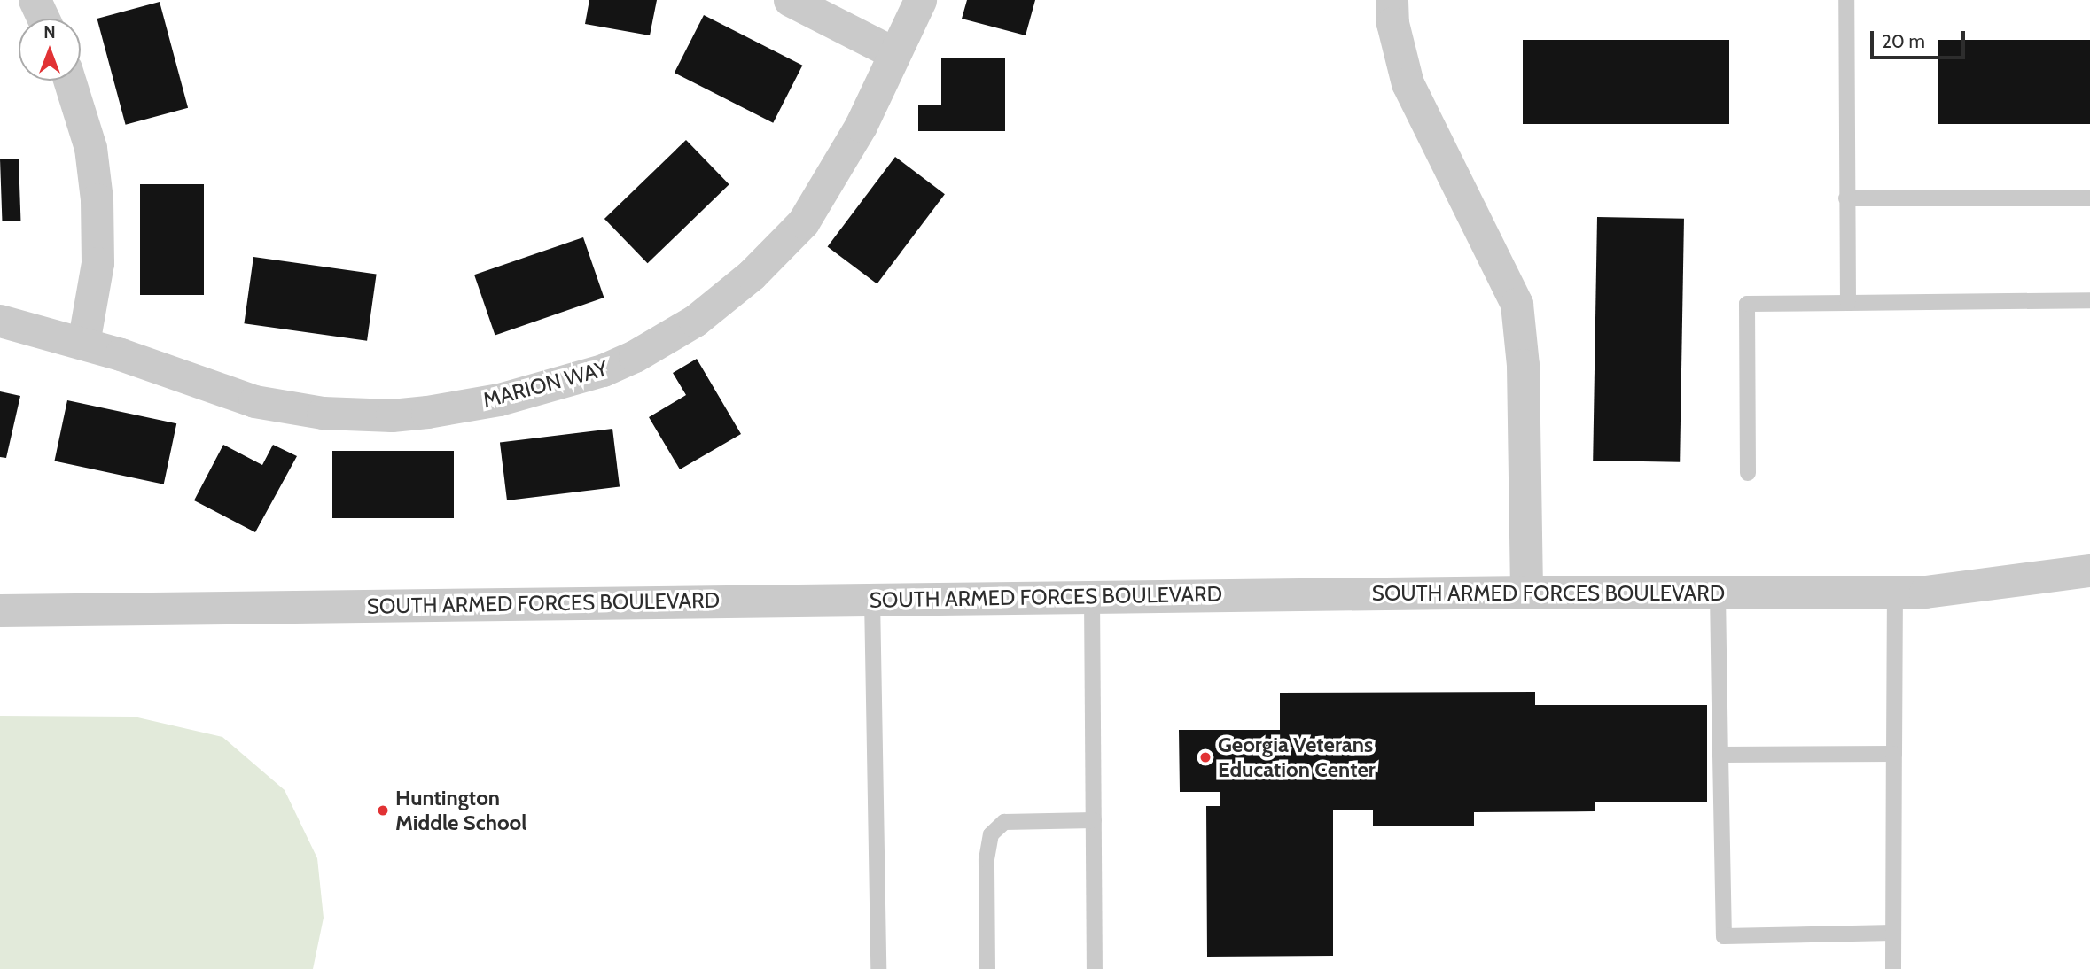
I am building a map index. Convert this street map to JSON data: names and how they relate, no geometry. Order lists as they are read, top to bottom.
{
  "streets": {
    "street": ["MARION WAY", "SOUTH ARMED FORCES BOULEVARD"]
  },
  "places": ["Georgia Veterans Education Center", "Huntington Middle School"],
  "scale_bar": "20 m",
  "north": "top"
}
